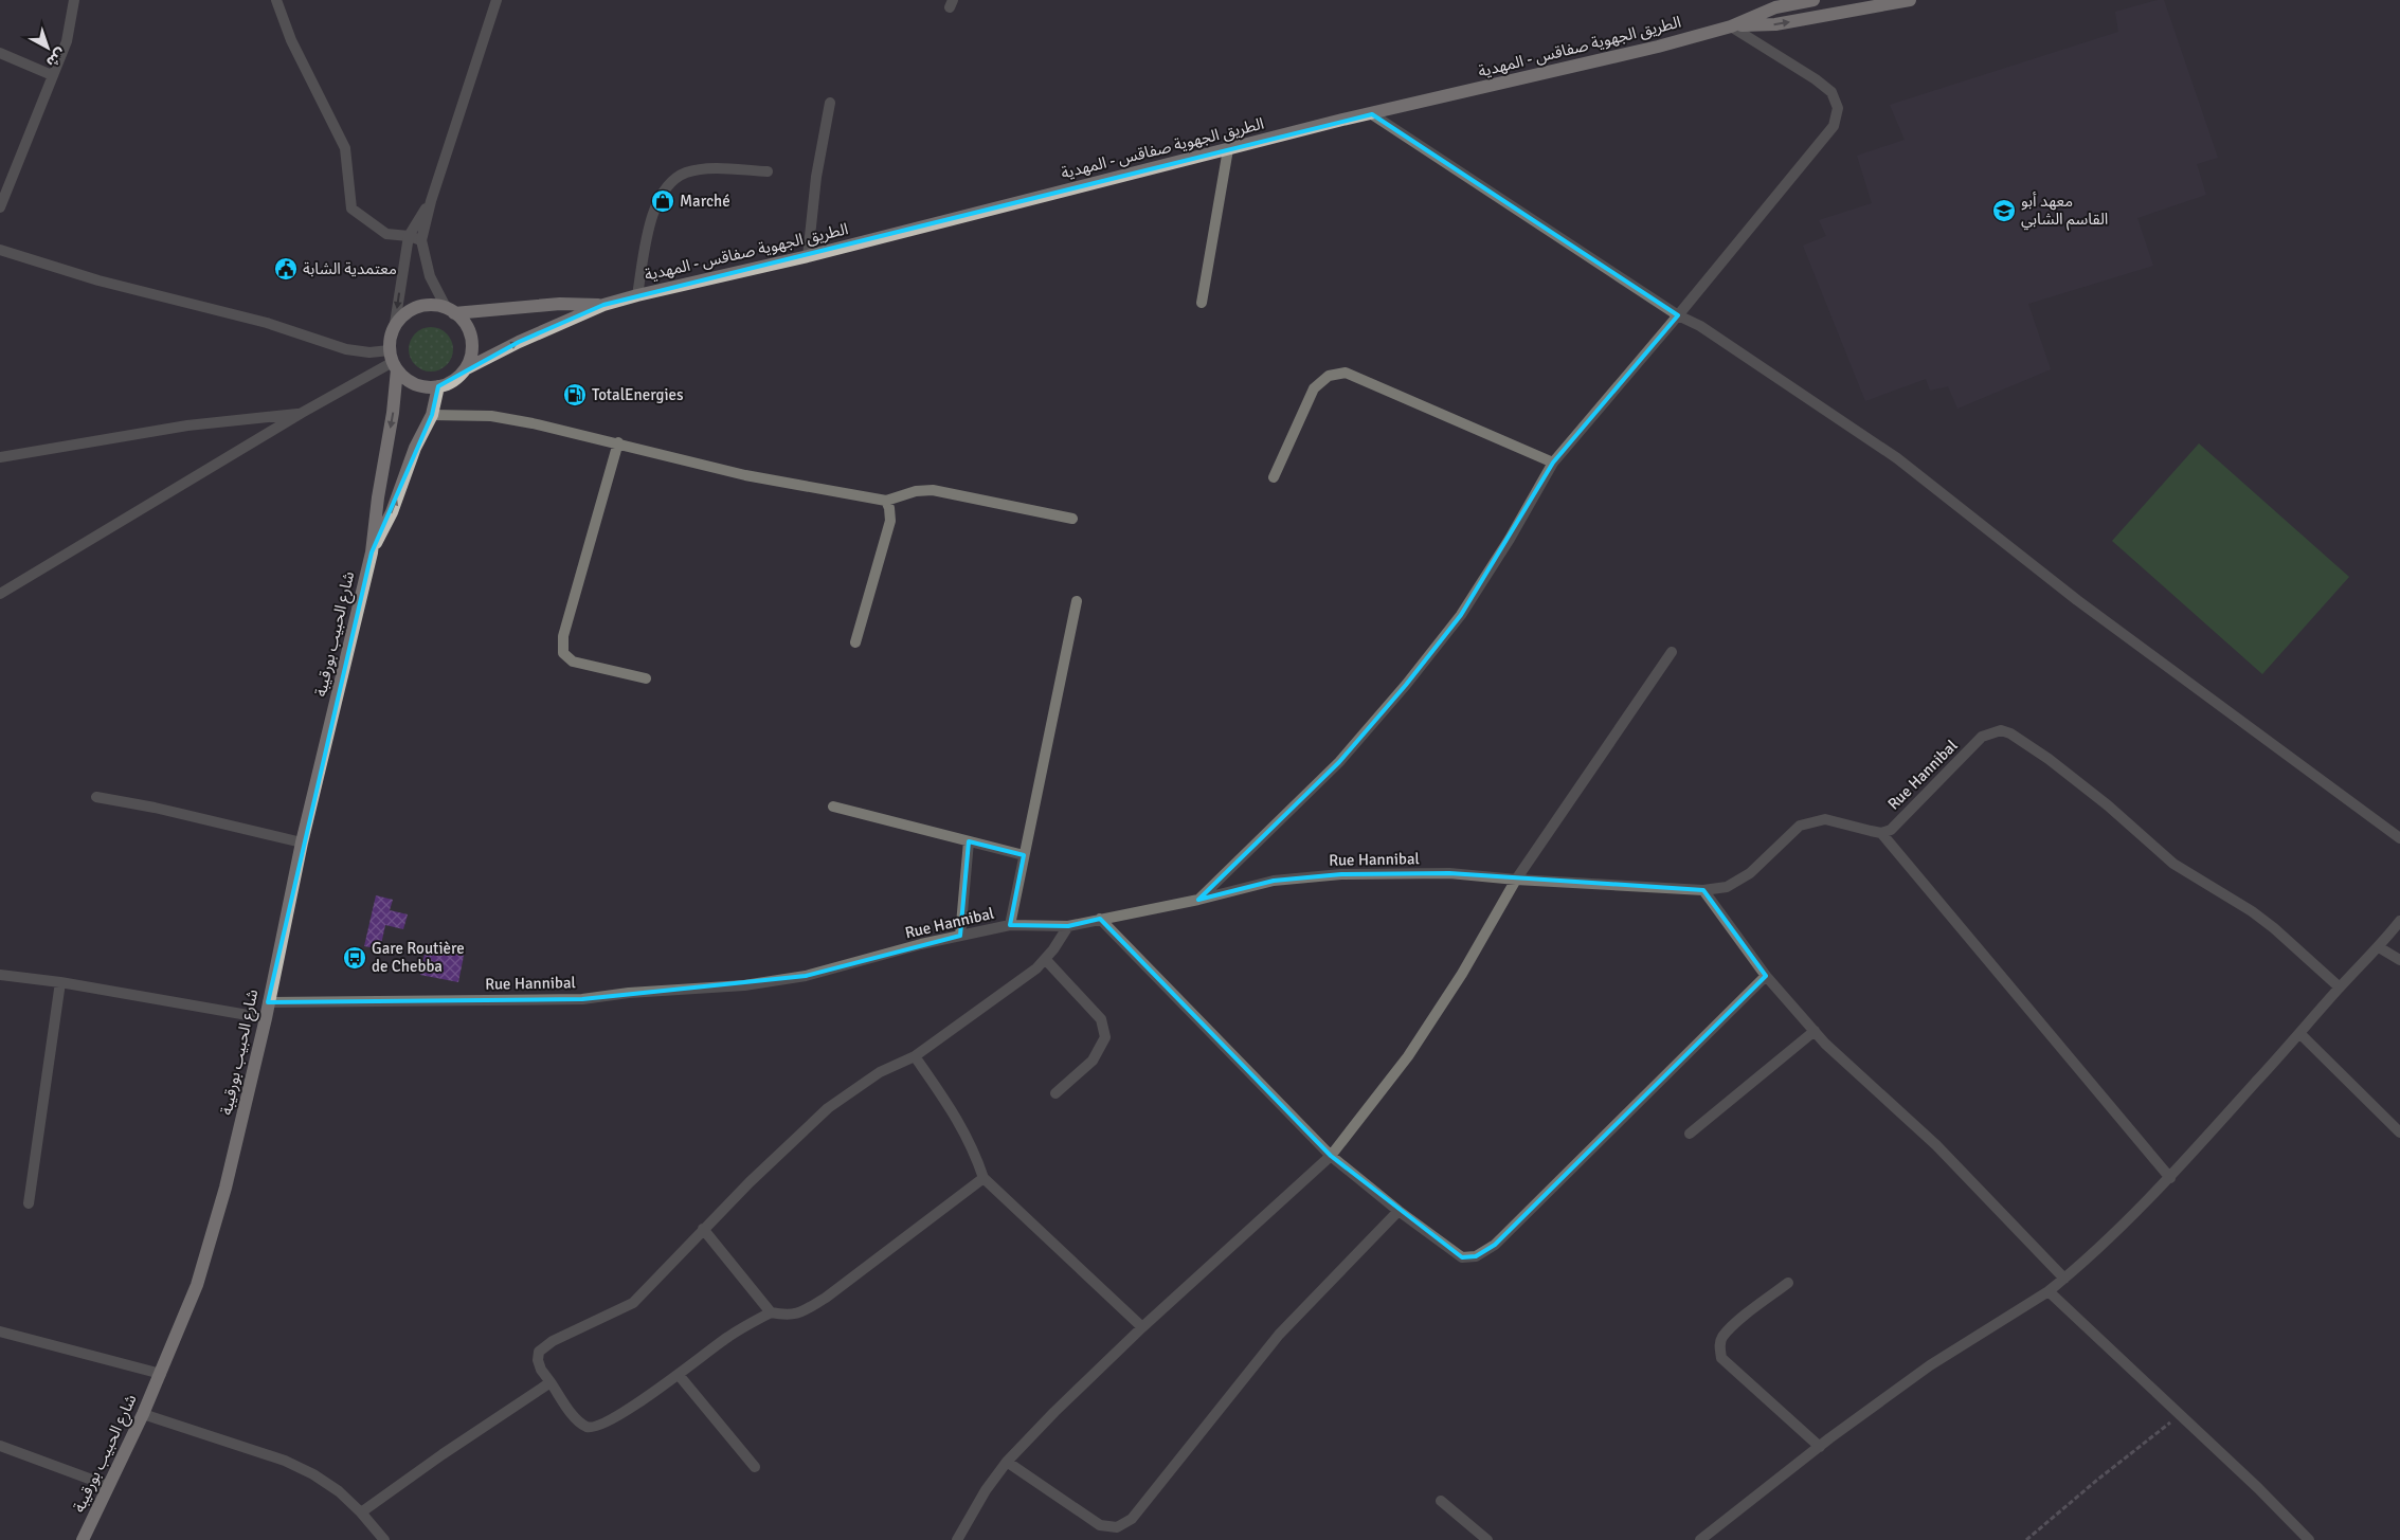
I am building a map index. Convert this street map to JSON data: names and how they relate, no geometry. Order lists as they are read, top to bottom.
{
  "streets": {
    "main road": ["الطريق الجهوية صفاقس - المهدية", "شارع الحبيب بورقيبة"],
    "street": ["Rue Hannibal"]
  },
  "crossings": [
    ["الطريق الجهوية صفاقس - المهدية", "شارع الحبيب بورقيبة"],
    ["شارع الحبيب بورقيبة", "Rue Hannibal"]
  ],
  "places": {
    "shop": ["Marché"],
    "school or university": ["معهد أبو القاسم الشابي"],
    "public building": ["معتمدية الشابة"],
    "fuel station": ["TotalEnergies"],
    "bus stop": ["Gare Routière de Chebba"]
  },
  "north": "bottom right"
}
